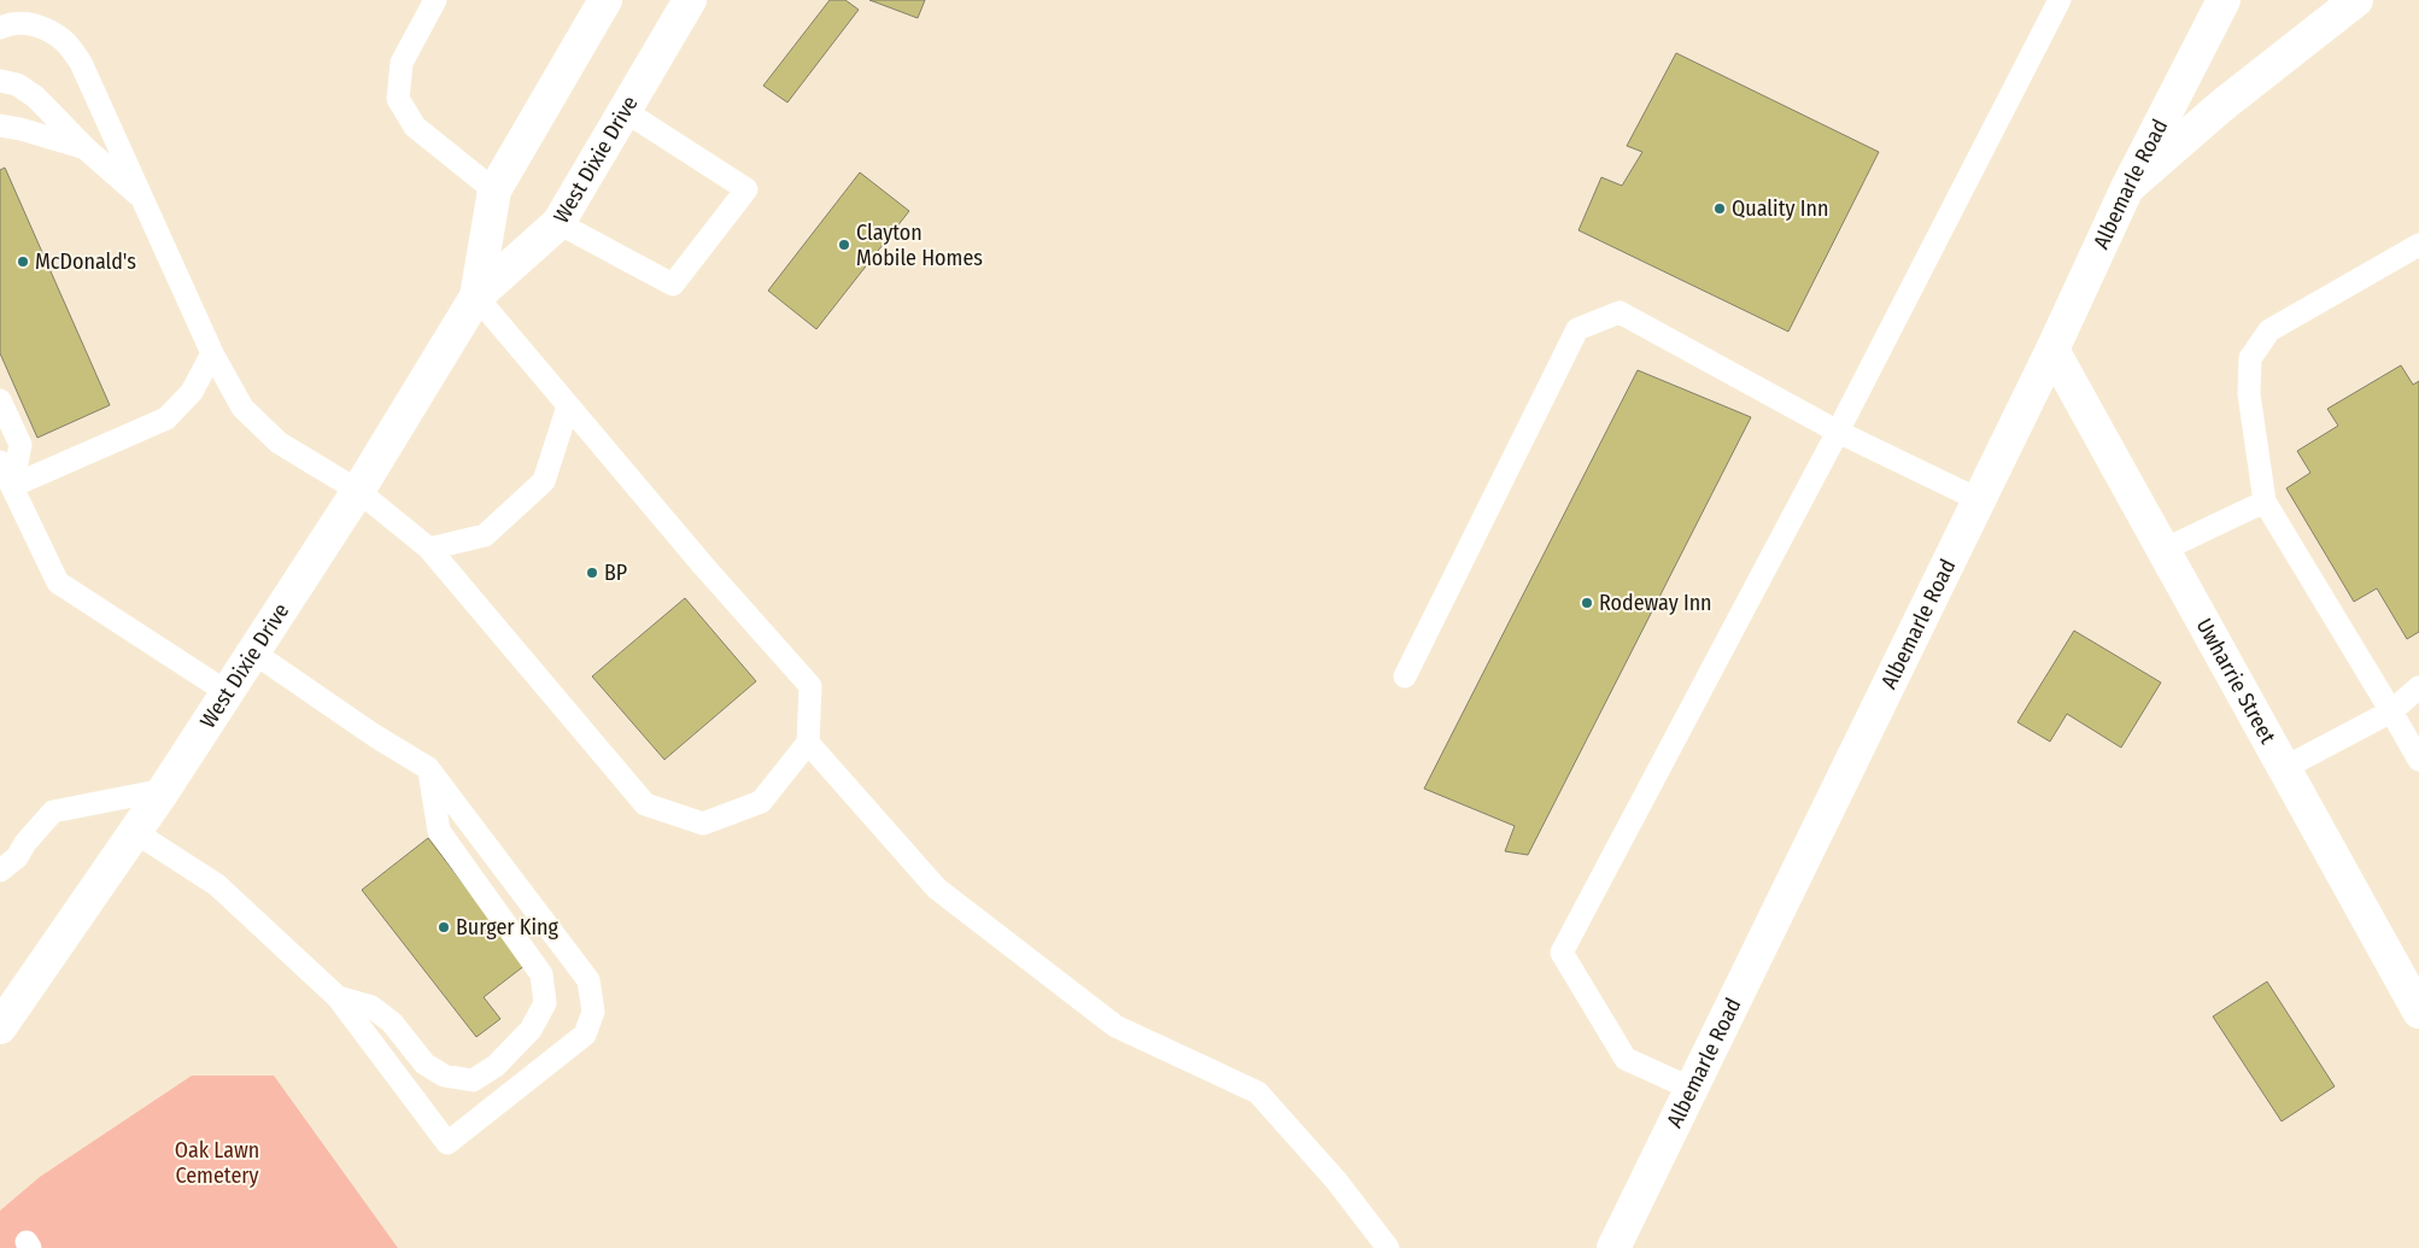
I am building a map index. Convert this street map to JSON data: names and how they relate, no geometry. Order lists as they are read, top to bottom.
{
  "streets": {
    "main road": ["West Dixie Drive", "Albemarle Road", "Uwharrie Street"]
  },
  "crossings": [
    ["Albemarle Road", "Uwharrie Street"]
  ],
  "parks": ["Oak Lawn Cemetery"],
  "places": [
    "Quality Inn",
    "Clayton Mobile Homes",
    "McDonald's",
    "BP",
    "Rodeway Inn",
    "Burger King"
  ]
}
